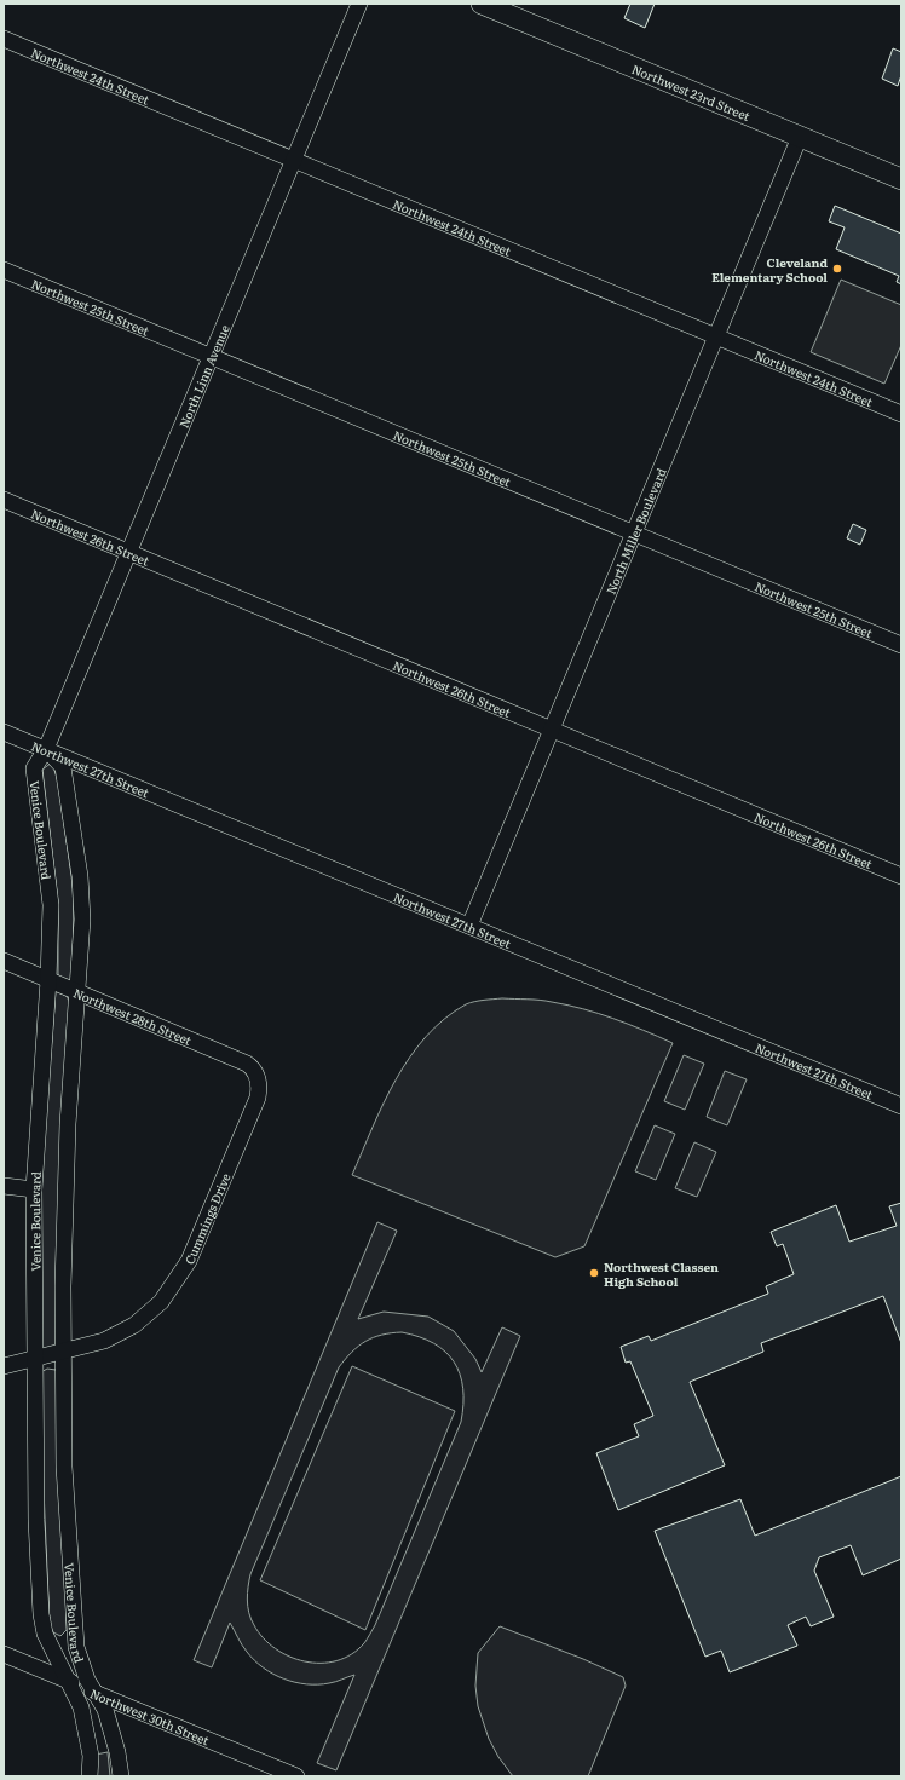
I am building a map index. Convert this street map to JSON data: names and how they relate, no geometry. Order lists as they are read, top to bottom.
{
  "streets": {
    "main road": ["Northwest 23rd Street"],
    "street": [
      "Northwest 24th Street",
      "Northwest 25th Street",
      "North Linn Avenue",
      "North Miller Boulevard",
      "Northwest 26th Street",
      "Northwest 27th Street",
      "Venice Boulevard",
      "Northwest 28th Street",
      "Cummings Drive",
      "Northwest 30th Street"
    ]
  },
  "crossings": [
    ["Northwest 24th Street", "North Linn Avenue"],
    ["Northwest 24th Street", "North Miller Boulevard"],
    ["Northwest 23rd Street", "North Miller Boulevard"],
    ["Northwest 25th Street", "North Linn Avenue"],
    ["Northwest 25th Street", "North Miller Boulevard"],
    ["North Linn Avenue", "Northwest 26th Street"],
    ["North Linn Avenue", "Northwest 27th Street"],
    ["North Linn Avenue", "Venice Boulevard"],
    ["North Miller Boulevard", "Northwest 26th Street"],
    ["North Miller Boulevard", "Northwest 27th Street"],
    ["Northwest 27th Street", "Venice Boulevard"],
    ["Venice Boulevard", "Northwest 28th Street"],
    ["Venice Boulevard", "Cummings Drive"],
    ["Venice Boulevard", "Northwest 30th Street"],
    ["Northwest 28th Street", "Cummings Drive"]
  ],
  "places": ["Cleveland Elementary School", "Northwest Classen High School"]
}
